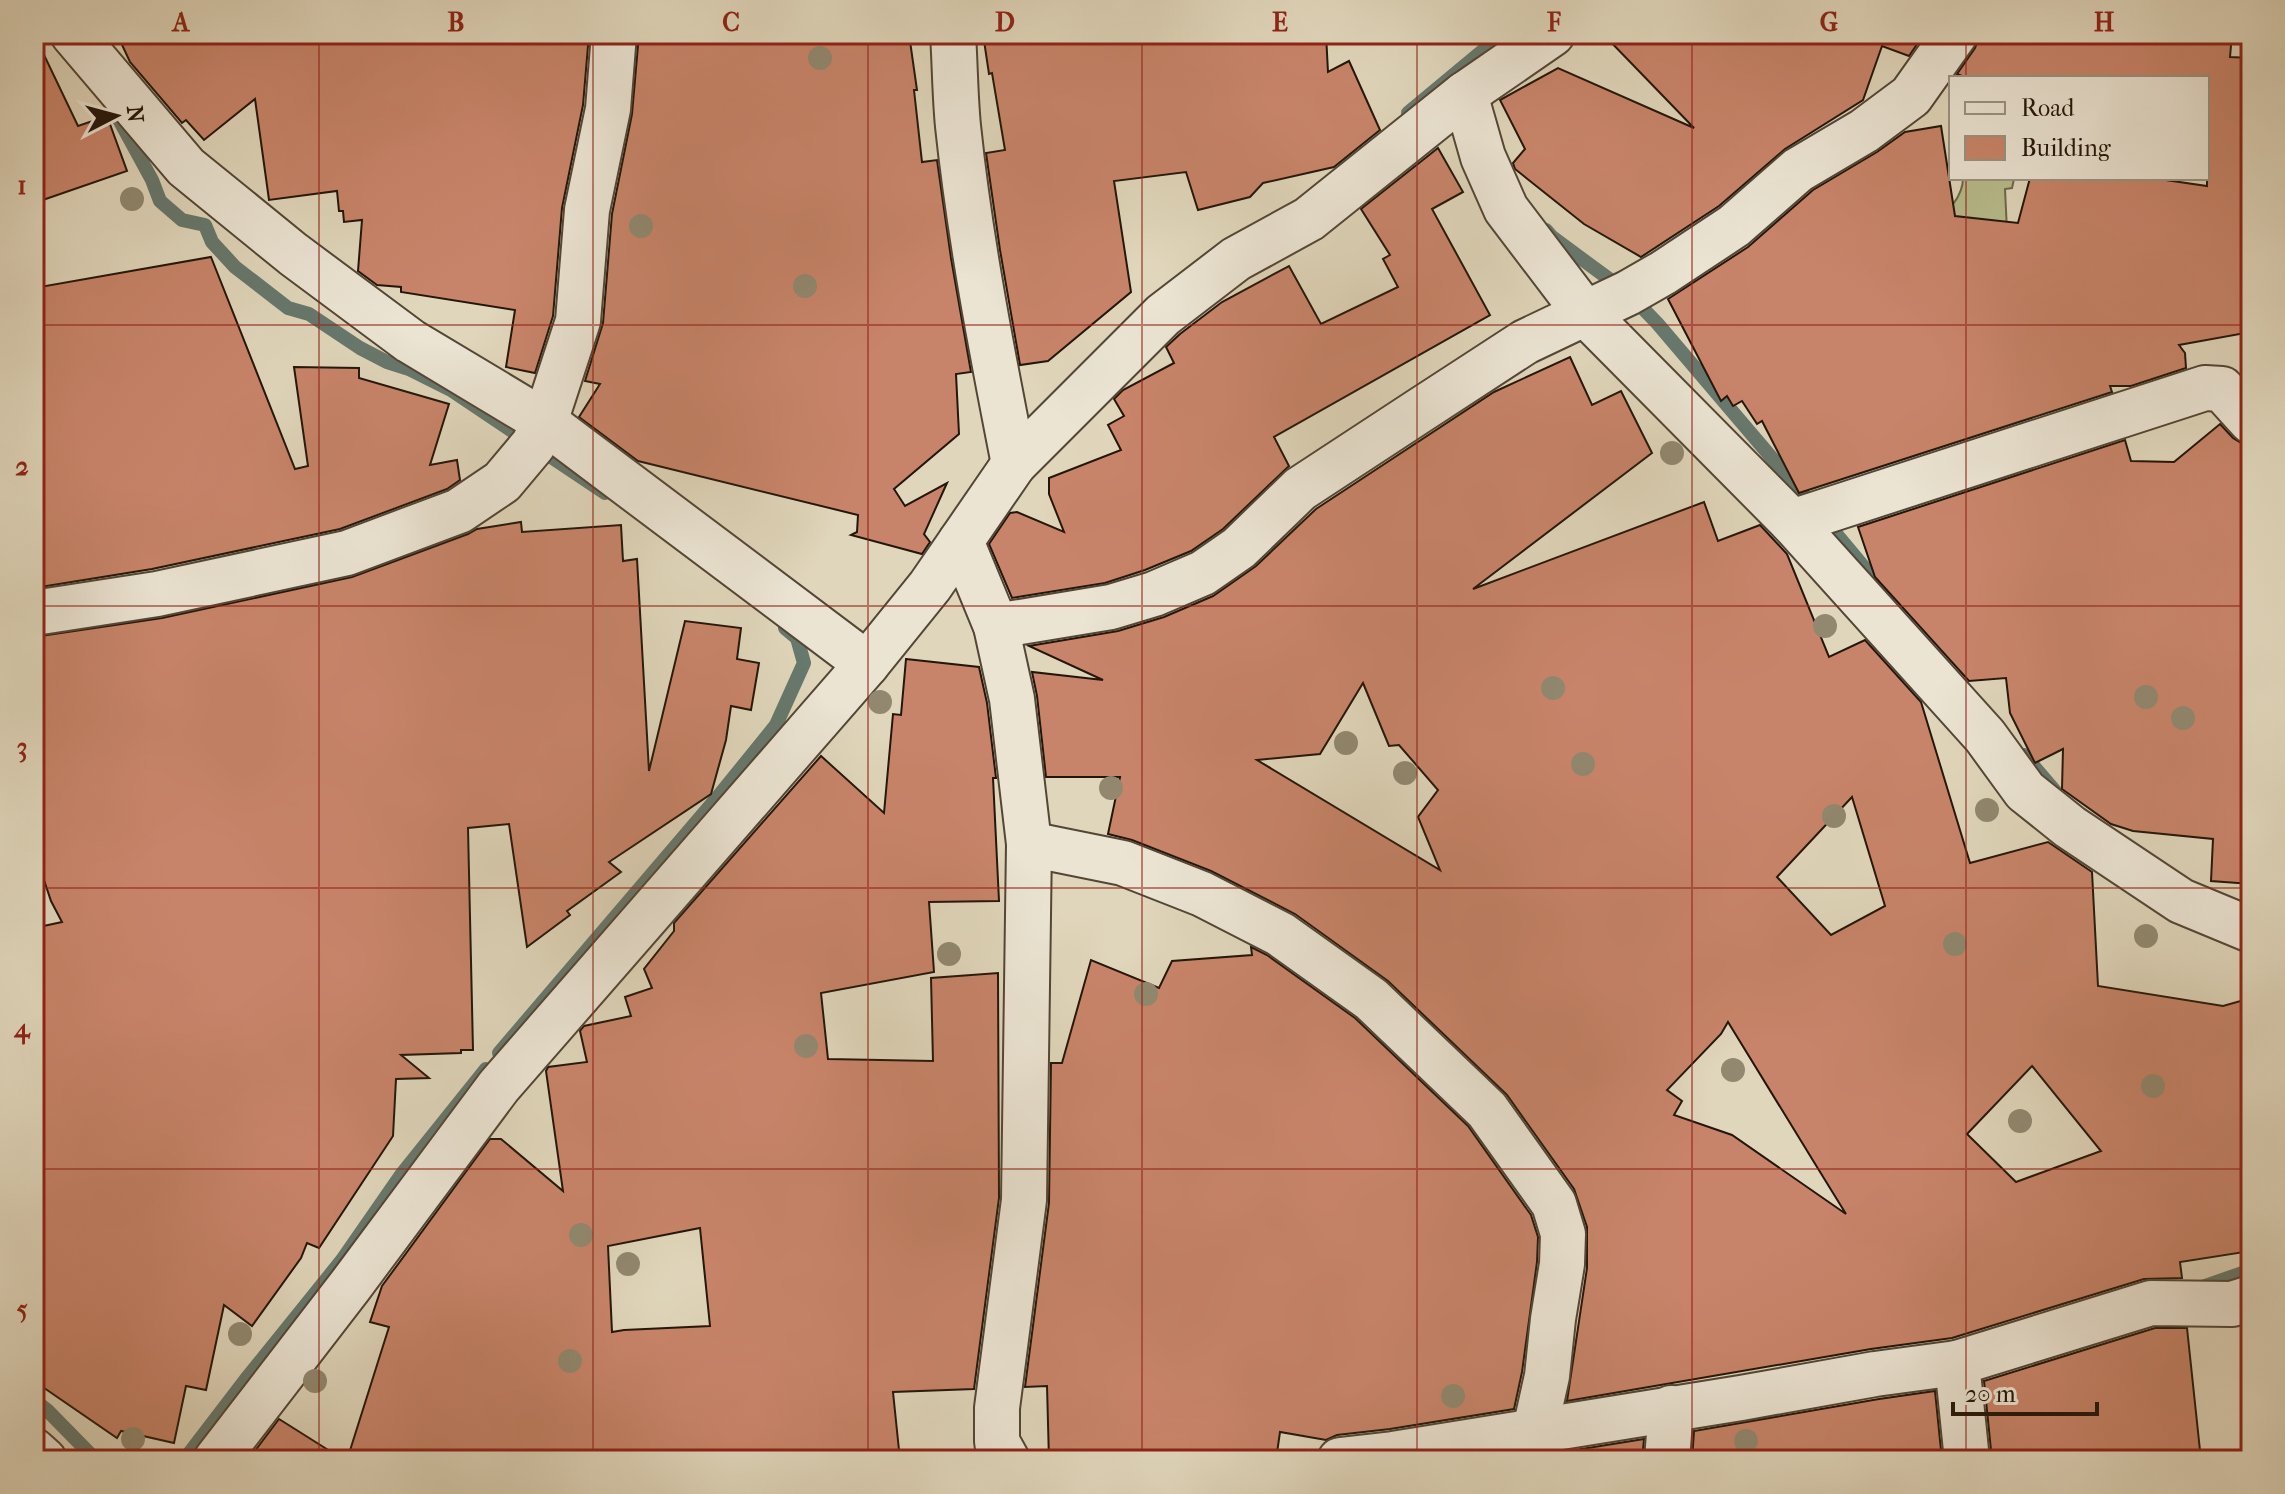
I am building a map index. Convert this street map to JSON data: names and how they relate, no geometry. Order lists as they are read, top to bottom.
{
  "legend": ["Road", "Building"],
  "scale_bar": "20 m",
  "north": "right",
  "grid": {
    "columns": [
      "A",
      "B",
      "C",
      "D",
      "E",
      "F",
      "G",
      "H"
    ],
    "rows": [
      "1",
      "2",
      "3",
      "4",
      "5"
    ]
  }
}
